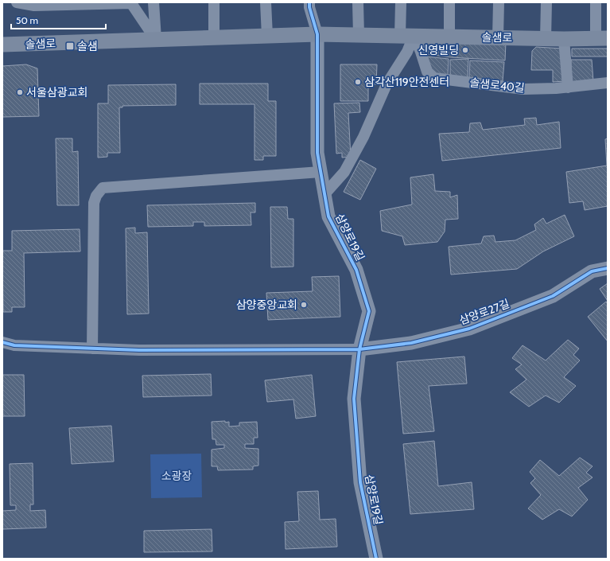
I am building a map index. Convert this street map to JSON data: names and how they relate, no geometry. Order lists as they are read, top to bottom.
{
  "streets": {
    "main road": ["솔샘로"],
    "street": ["솔샘로40길", "삼양로19길", "삼양로27길"]
  },
  "crossings": [
    ["솔샘로", "솔샘로40길"],
    ["솔샘로", "삼양로19길"],
    ["삼양로19길", "삼양로27길"]
  ],
  "parks": ["소광장"],
  "places": {
    "transit": ["솔샘"],
    "other": [
      "신영빌딩",
      "삼각산119안전센터",
      "서울삼광교회",
      "삼양중앙교회"
    ]
  },
  "scale_bar": "50 m"
}
